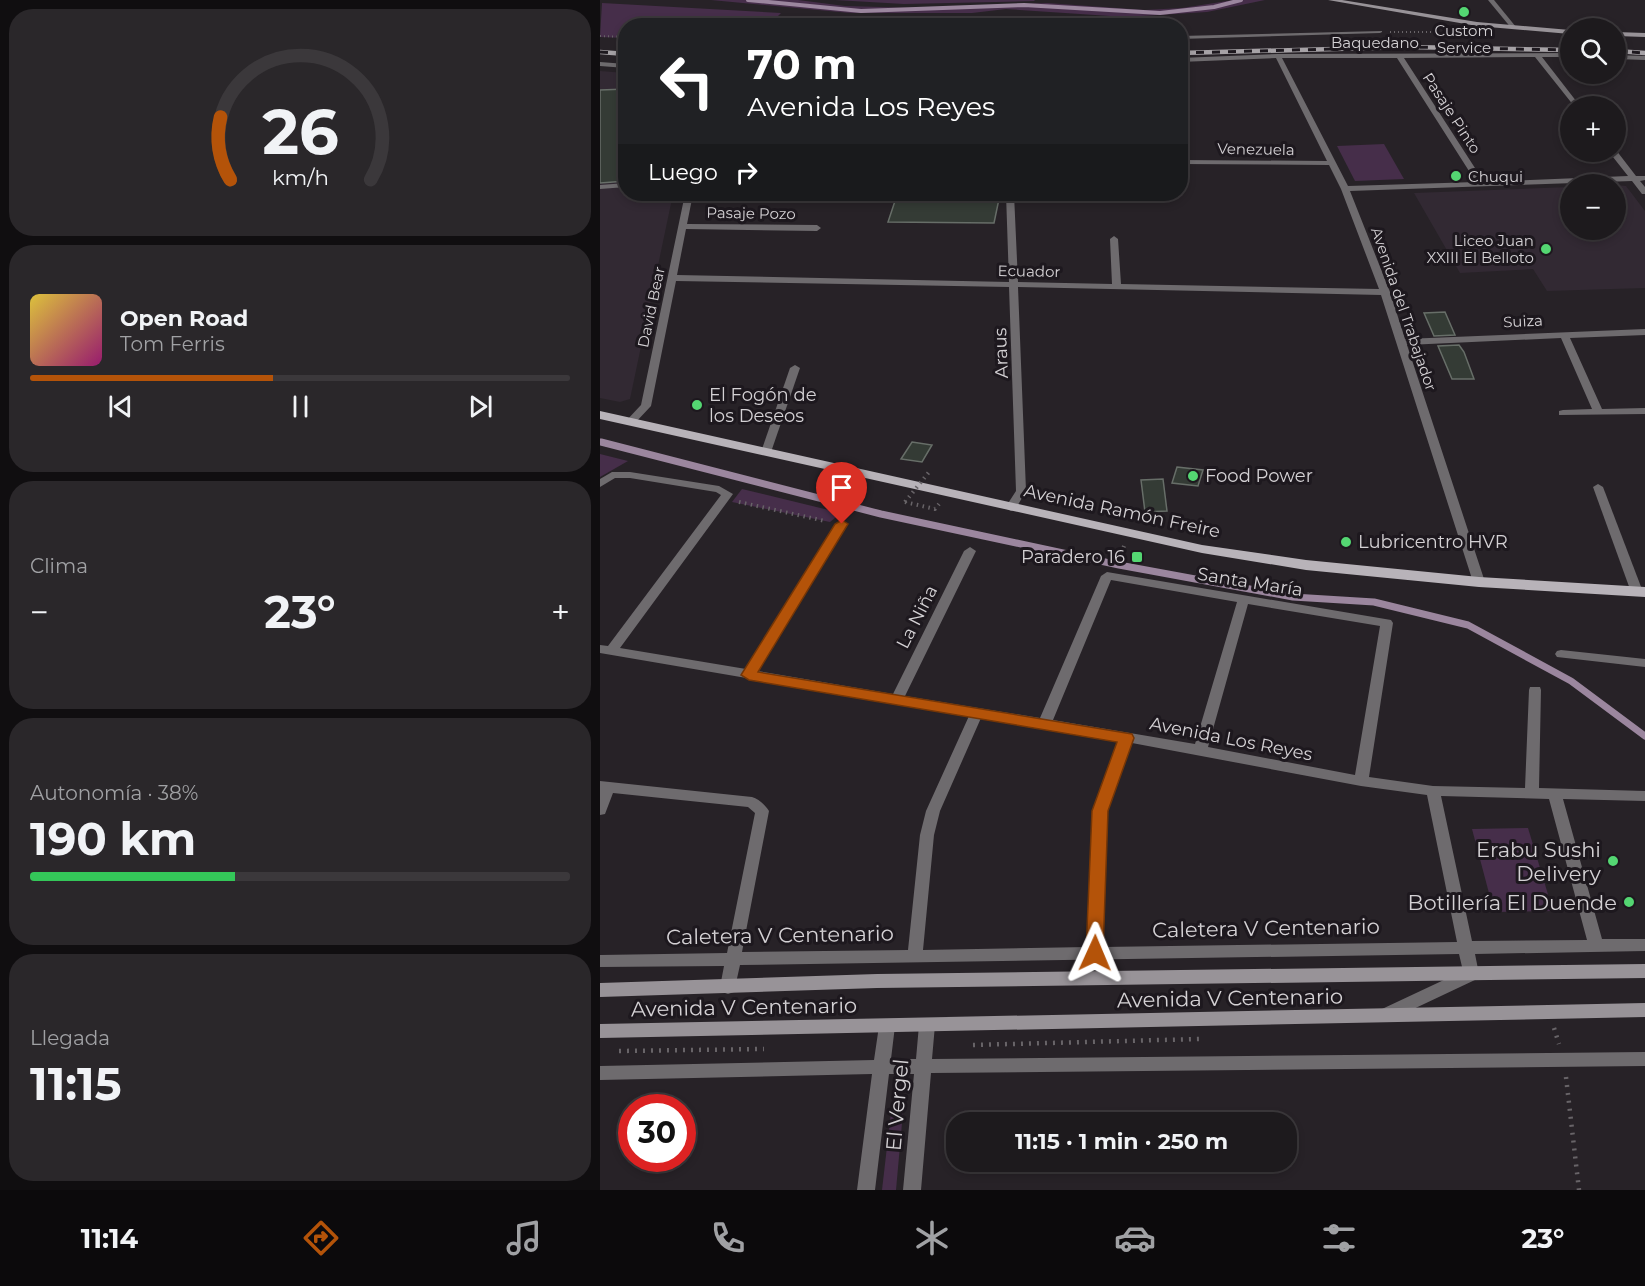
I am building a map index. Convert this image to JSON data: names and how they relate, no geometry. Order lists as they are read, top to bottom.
{
  "streets": {
    "main road": ["Avenida Ramón Freire", "Avenida V Centenario"],
    "street": [
      "Baquedano",
      "Pasaje Pinto",
      "Venezuela",
      "Pasaje Pozo",
      "Ecuador",
      "David Bear",
      "Avenida del Trabajador",
      "Suiza",
      "Araus",
      "Santa María",
      "La Niña",
      "Avenida Los Reyes",
      "Caletera V Centenario",
      "El Vergel"
    ]
  },
  "crossings": [
    ["Baquedano", "Pasaje Pinto"],
    ["Baquedano", "Avenida del Trabajador"],
    ["Venezuela", "Avenida del Trabajador"],
    ["Pasaje Pozo", "David Bear"],
    ["Ecuador", "David Bear"],
    ["Ecuador", "Avenida del Trabajador"],
    ["Ecuador", "Araus"],
    ["David Bear", "Avenida Ramón Freire"],
    ["Avenida del Trabajador", "Suiza"],
    ["Avenida del Trabajador", "Avenida Ramón Freire"],
    ["Araus", "Avenida Ramón Freire"],
    ["Santa María", "Avenida Los Reyes"],
    ["La Niña", "Avenida Los Reyes"],
    ["Avenida V Centenario", "El Vergel"]
  ],
  "places": {
    "other": [
      "Custom Service",
      "Chuqui",
      "Liceo Juan XXIII El Belloto",
      "El Fogón de los Deseos",
      "Food Power",
      "Lubricentro HVR",
      "Erabu Sushi Delivery",
      "Botillería El Duende"
    ],
    "transit": ["Paradero 16"]
  },
  "page": {
    "map_buttons": ["+", "−"],
    "turn": ["70 m", "Avenida Los Reyes"],
    "then": "Luego",
    "song": ["Open Road", "Tom Ferris"],
    "tile": [
      "Clima",
      ["Autonomía · 38%", "190 km"],
      ["Llegada", "11:15"]
    ],
    "heat": ["−", "23°", "+"],
    "limit": "30",
    "trip": "11:15 · 1 min · 250 m",
    "tabs": ["11:14", "23°"],
    "gauge": ["26", "km/h"]
  }
}
